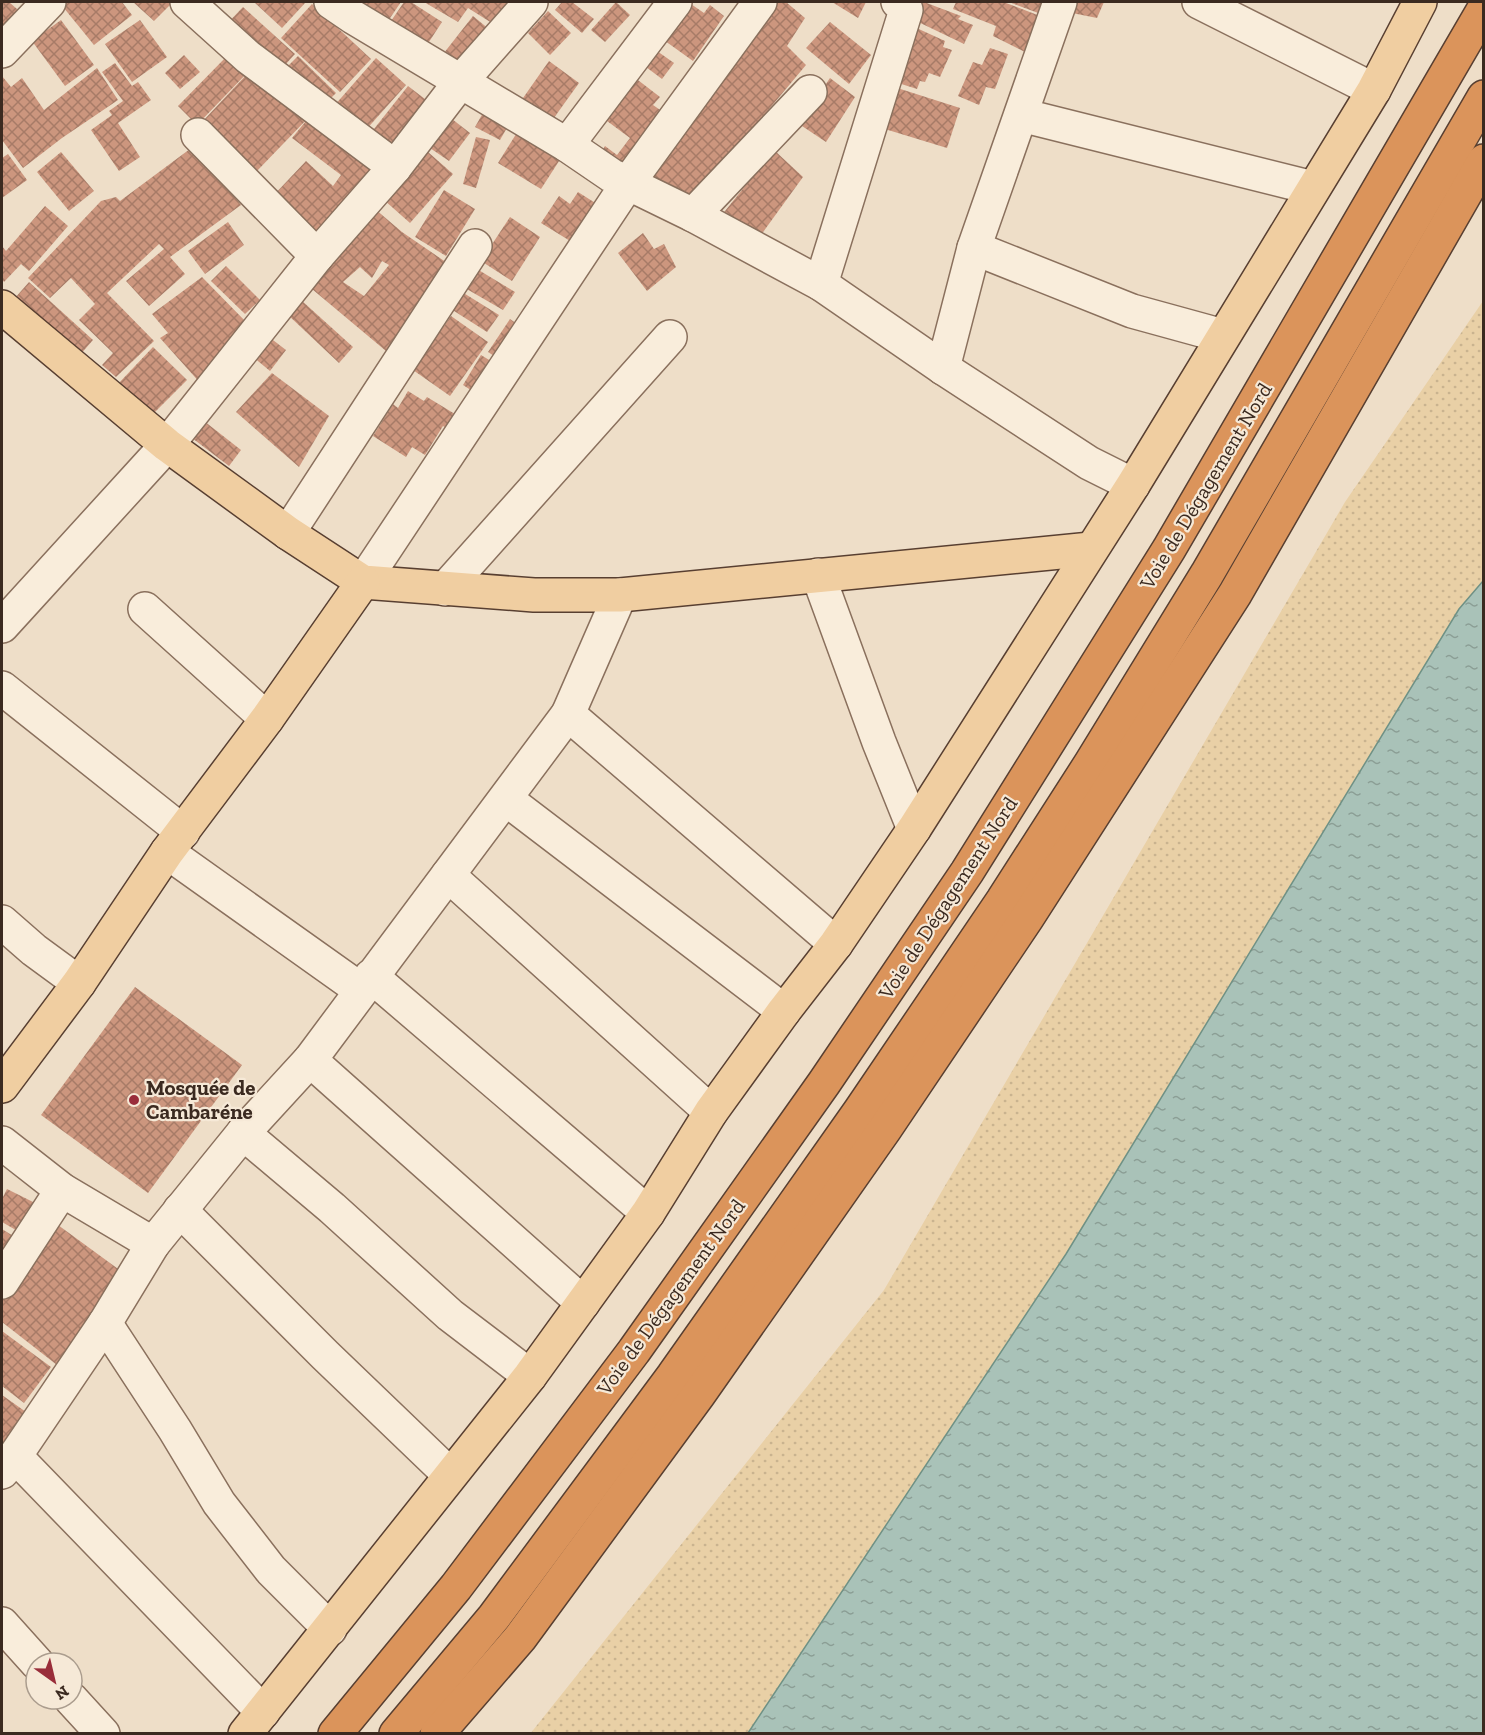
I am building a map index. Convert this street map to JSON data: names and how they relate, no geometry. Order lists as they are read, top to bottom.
{
  "streets": {
    "highway": ["Voie de Dégagement Nord"]
  },
  "places": ["Mosquée de Cambaréne"],
  "north": "bottom right"
}
